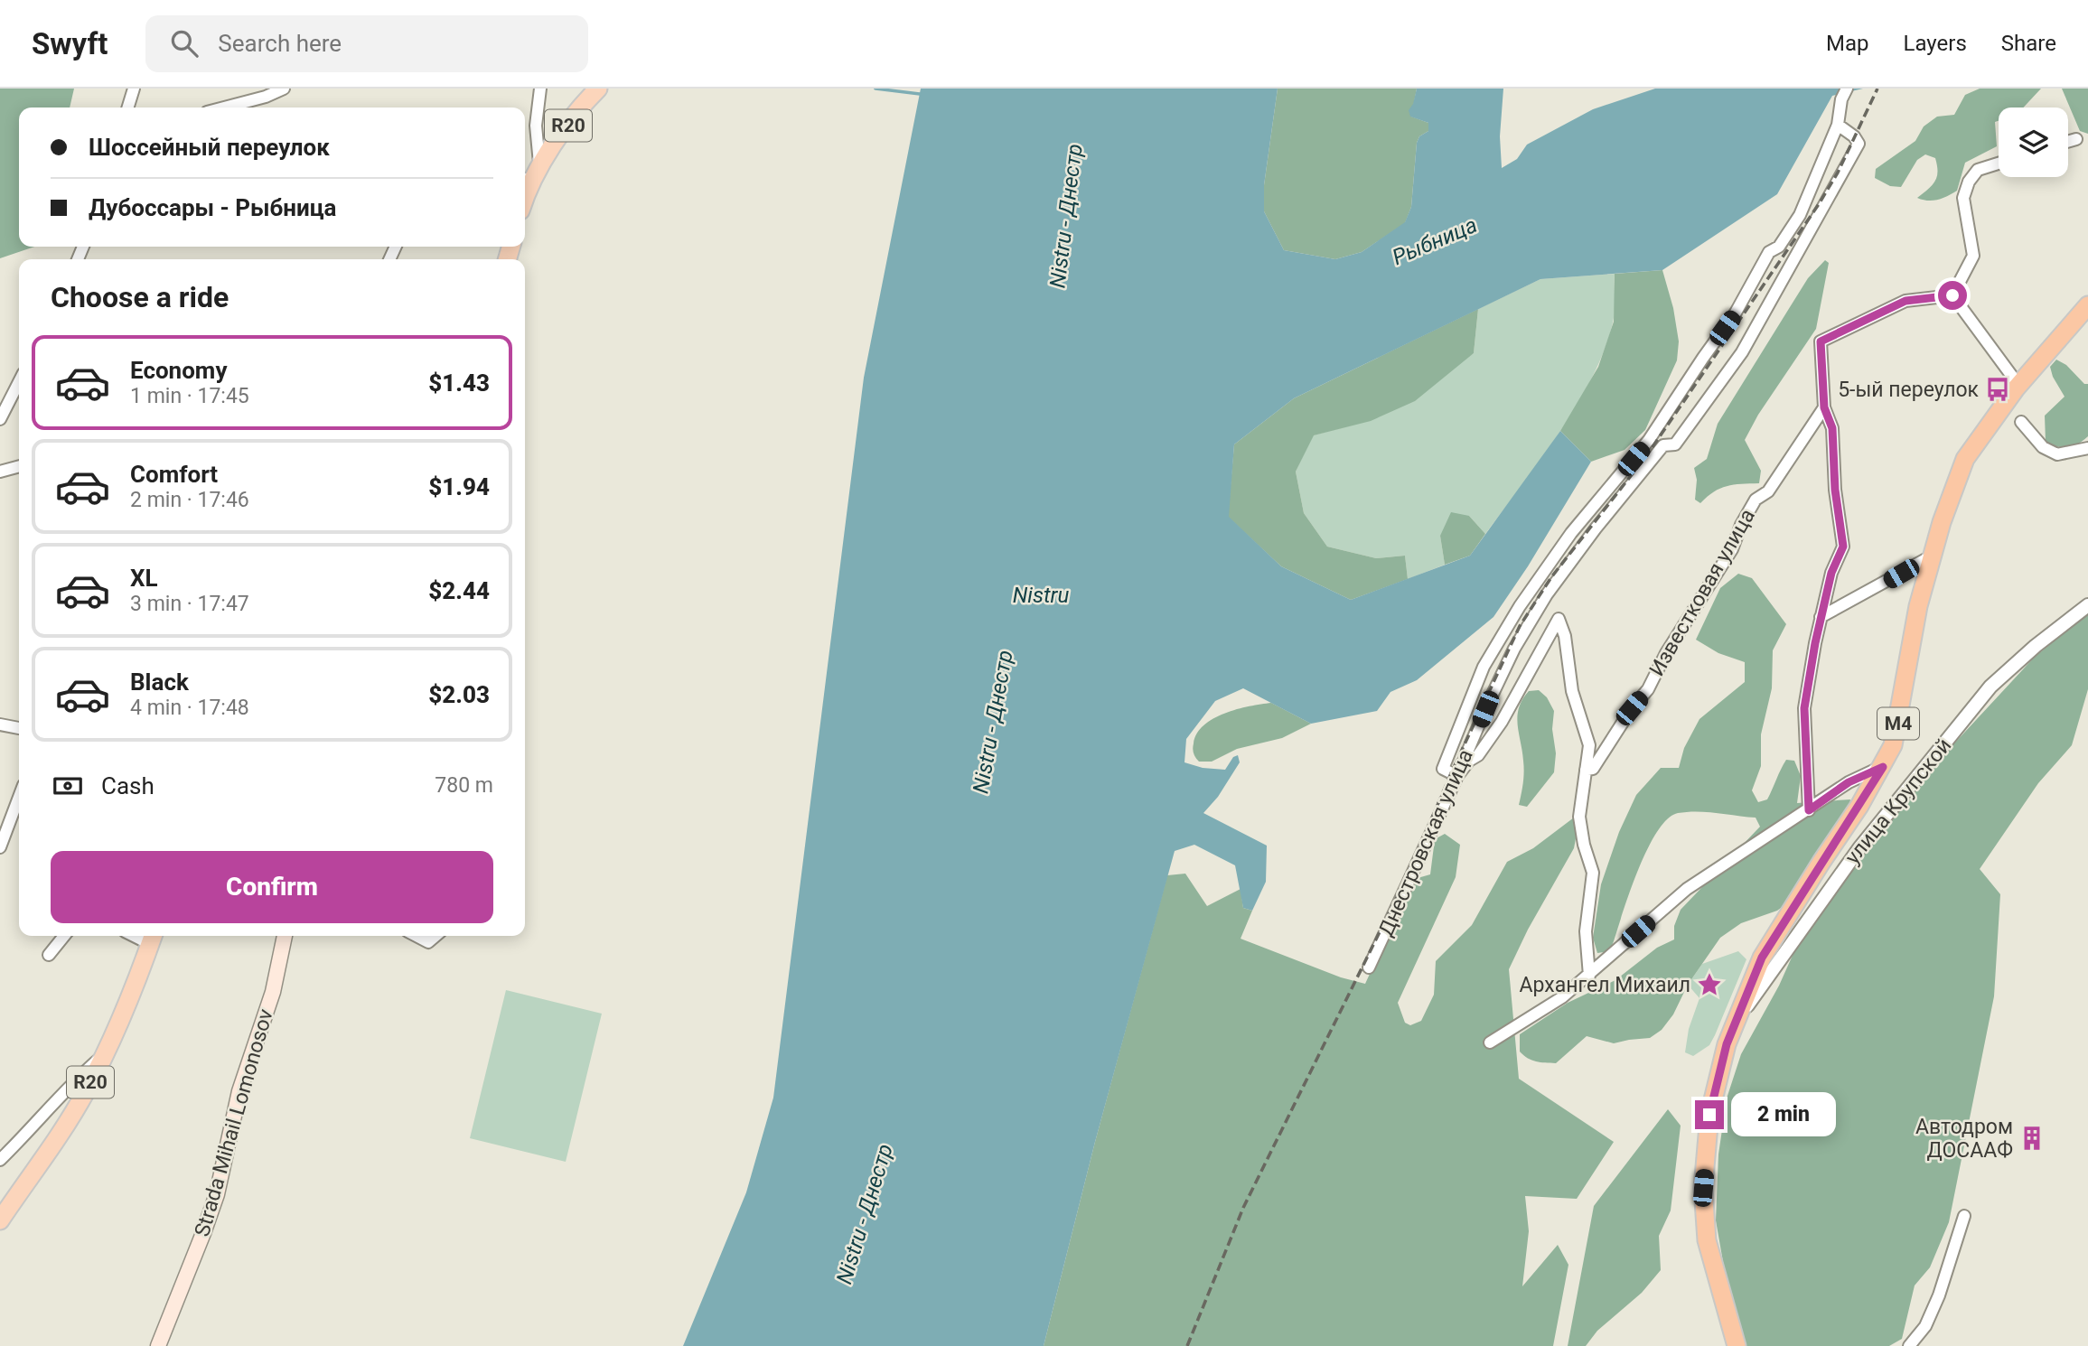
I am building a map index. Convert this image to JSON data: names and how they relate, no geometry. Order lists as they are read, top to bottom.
{
  "streets": {
    "highway": ["M4"],
    "main road": ["R20", "Strada Mihail Lomonosov"],
    "street": ["Известковая улица", "улица Крупской", "Днестровская улица"]
  },
  "crossings": [
    ["M4", "улица Крупской"]
  ],
  "water": ["Nistru - Днестр", "Рыбница", "Nistru"],
  "places": {
    "bus stop": ["5-ый переулок"],
    "place": ["Архангел Михаил"],
    "building": ["Автодром ДОСААФ"]
  },
  "page": {
    "header": "Swyft",
    "search": "Search here",
    "nav": ["Map", "Layers", "Share"],
    "banner": ["Шоссейный переулок", "Дубоссары - Рыбница"],
    "heading": "Choose a ride",
    "list": [
      {
        "name": "Economy",
        "note": "1 min · 17:45",
        "value": "$1.43"
      },
      {
        "name": "Comfort",
        "note": "2 min · 17:46",
        "value": "$1.94"
      },
      {
        "name": "XL",
        "note": "3 min · 17:47",
        "value": "$2.44"
      },
      {
        "name": "Black",
        "note": "4 min · 17:48",
        "value": "$2.03"
      }
    ],
    "pay": ["Cash", "780 m"],
    "buttons": "Confirm",
    "bubble": "2 min"
  }
}
